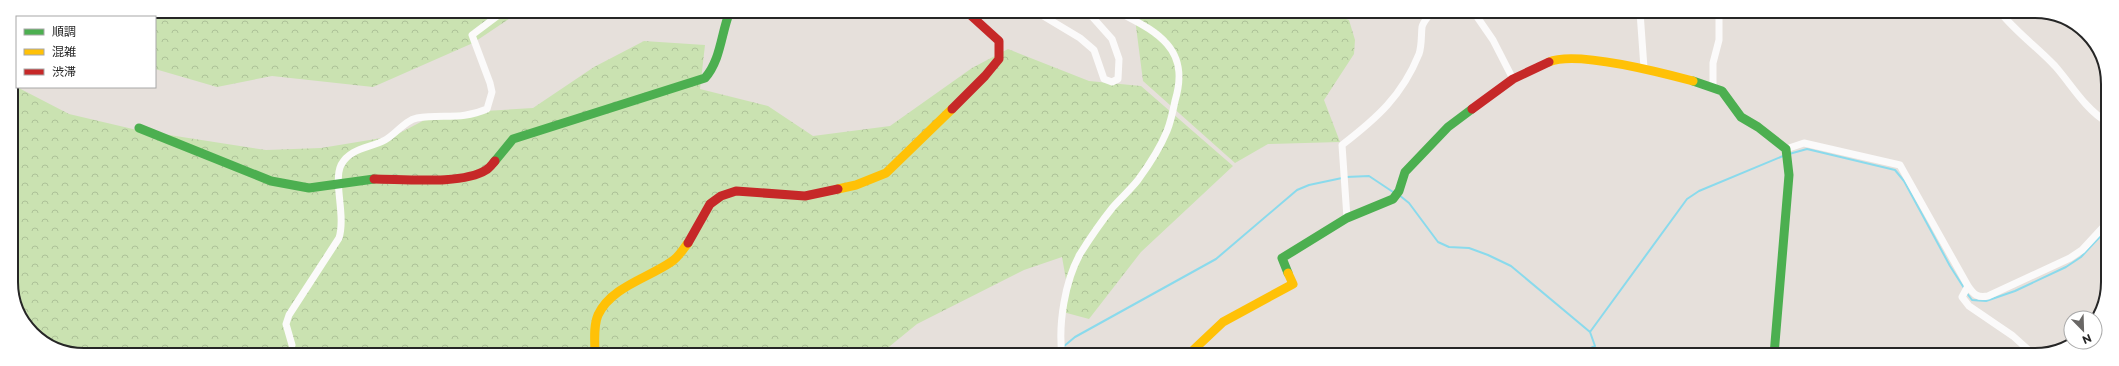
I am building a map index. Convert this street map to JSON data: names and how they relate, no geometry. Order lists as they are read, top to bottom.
{
  "legend": ["順調", "混雑", "渋滞"],
  "north": "bottom right"
}
